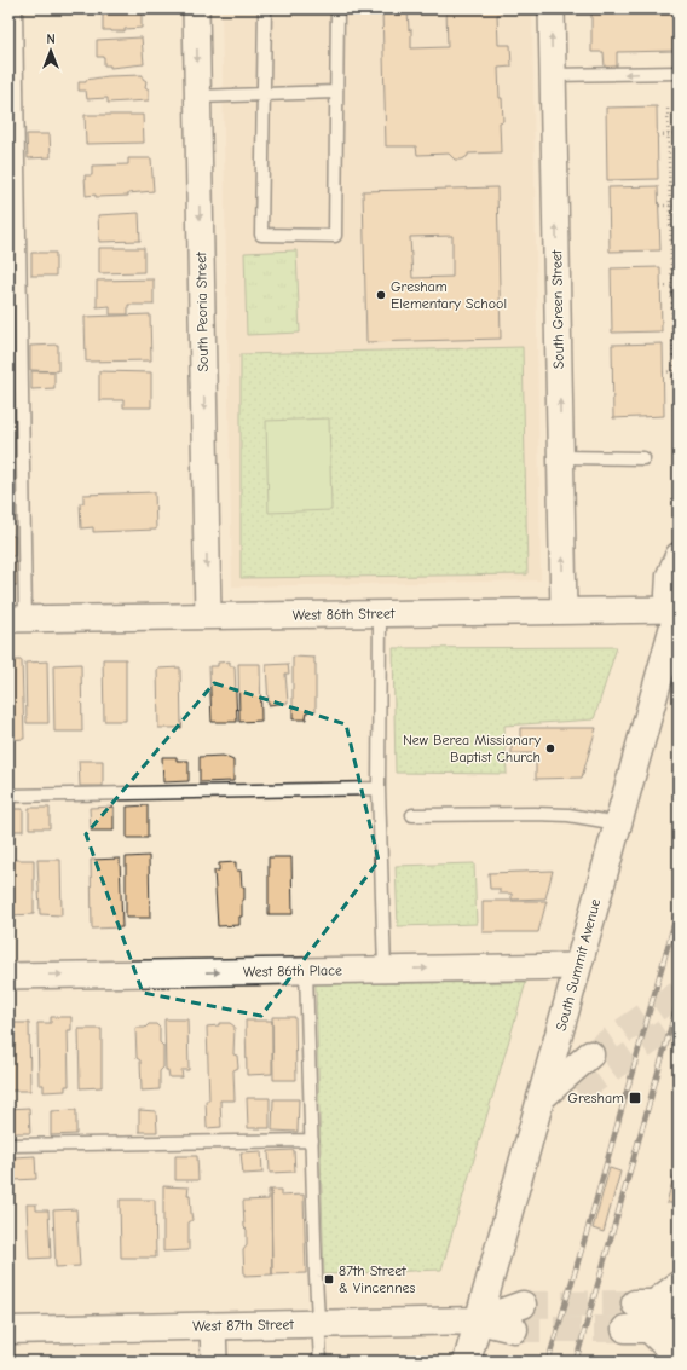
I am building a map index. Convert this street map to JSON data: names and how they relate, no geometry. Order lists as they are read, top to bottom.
{
  "streets": {
    "main road": ["South Summit Avenue", "West 87th Street"],
    "street": [
      "South Green Street",
      "South Peoria Street",
      "West 86th Street",
      "West 86th Place"
    ]
  },
  "crossings": [
    ["South Green Street", "West 86th Street"],
    ["South Peoria Street", "West 86th Street"],
    ["West 86th Street", "South Summit Avenue"],
    ["South Summit Avenue", "West 86th Place"],
    ["South Summit Avenue", "West 87th Street"]
  ],
  "one_way": ["South Green Street", "South Peoria Street", "West 86th Place"],
  "places": {
    "other": ["Gresham Elementary School", "New Berea Missionary Baptist Church"],
    "transit": ["Gresham", "87th Street & Vincennes"]
  },
  "north": "top"
}
